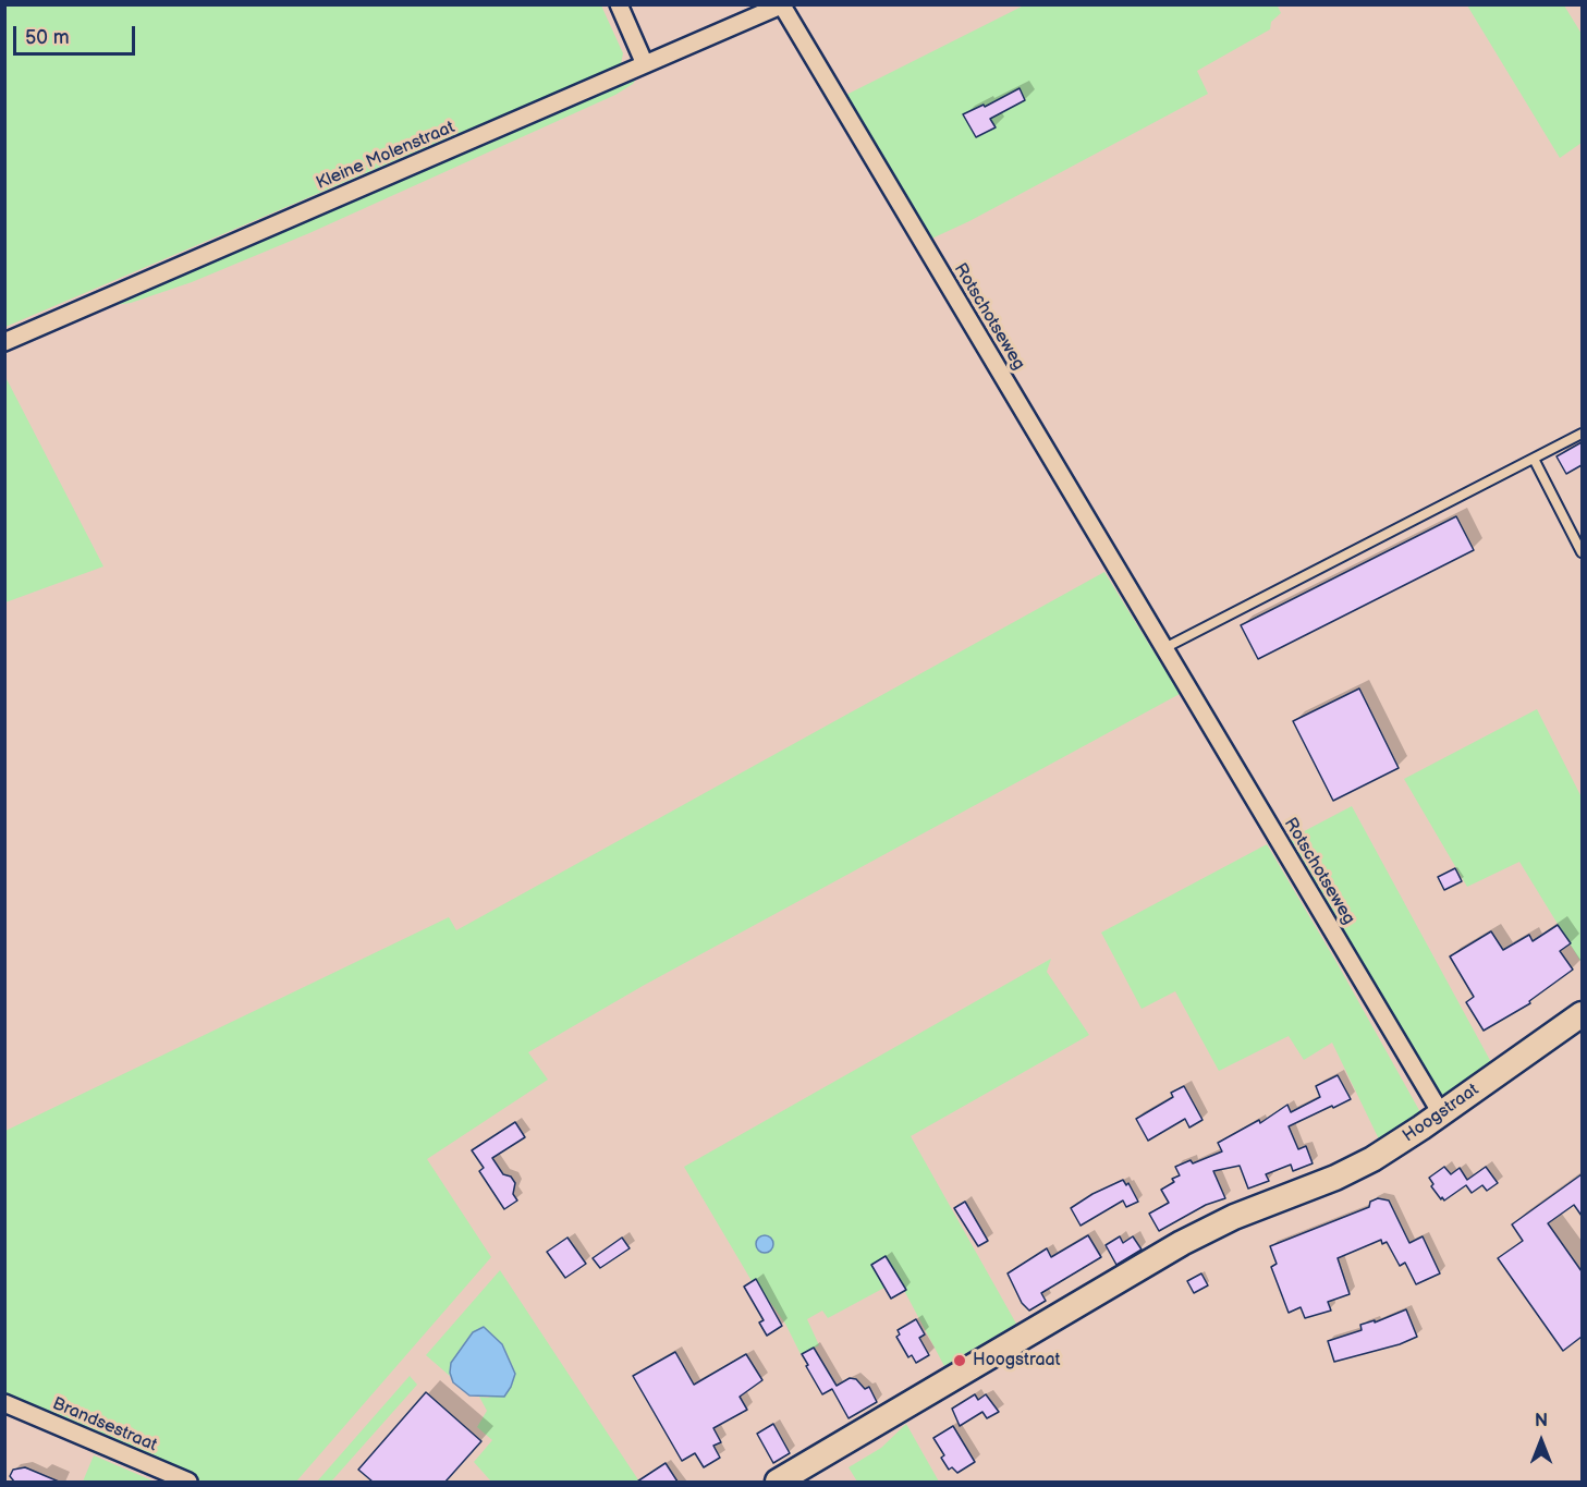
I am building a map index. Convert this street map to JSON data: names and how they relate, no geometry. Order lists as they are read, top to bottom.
{
  "streets": {
    "street": [
      "Kleine Molenstraat",
      "Rotschotseweg",
      "Hoogstraat",
      "Brandsestraat"
    ]
  },
  "crossings": [
    ["Kleine Molenstraat", "Rotschotseweg"],
    ["Rotschotseweg", "Hoogstraat"]
  ],
  "places": ["Hoogstraat"],
  "scale_bar": "50 m",
  "north": "top"
}
